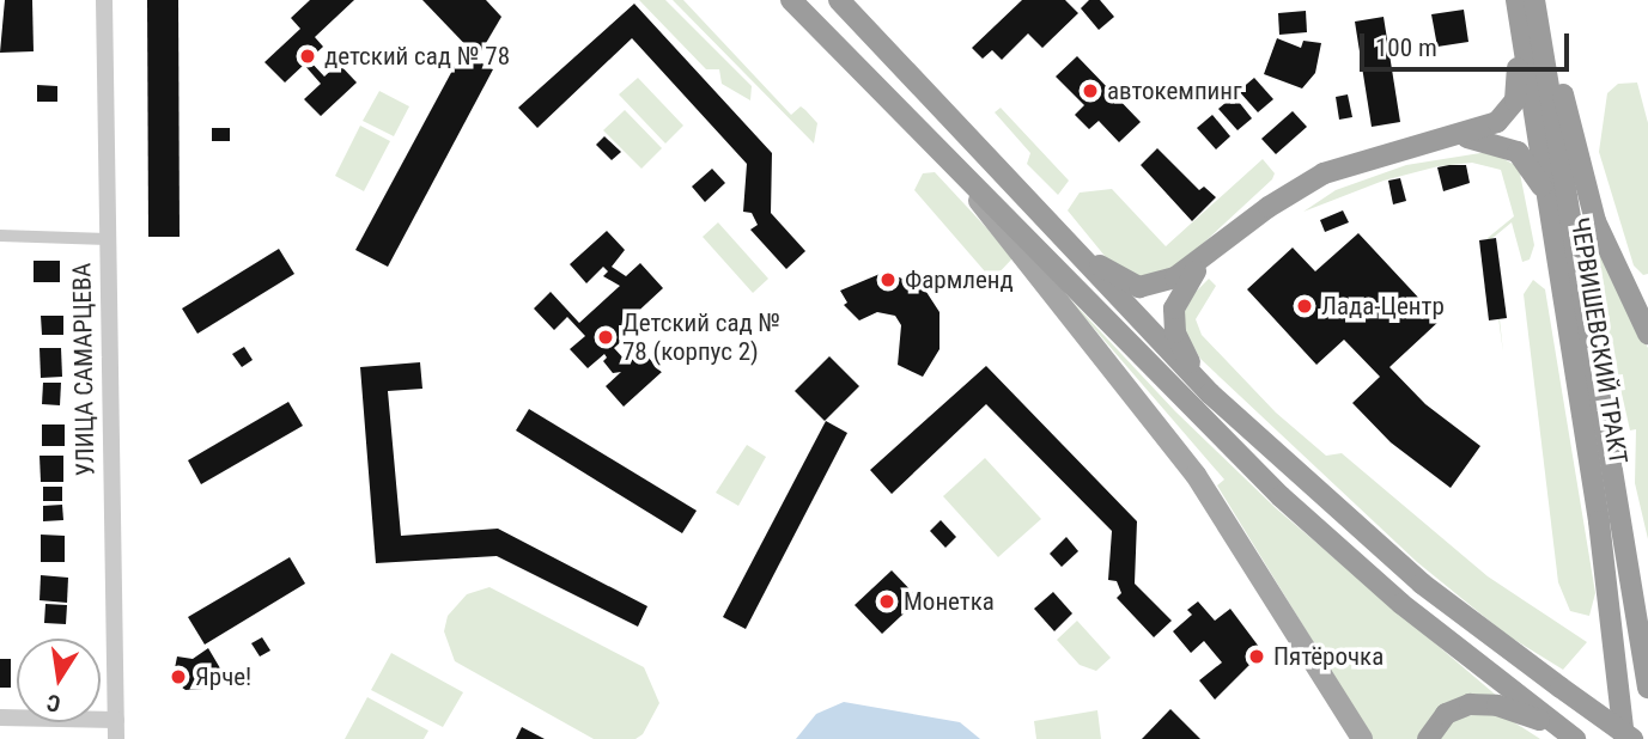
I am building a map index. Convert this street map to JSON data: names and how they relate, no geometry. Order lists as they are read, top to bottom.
{
  "streets": {
    "highway": ["ЧЕРВИШЕВСКИЙ ТРАКТ"],
    "street": ["УЛИЦА САМАРЦЕВА"]
  },
  "places": [
    "детский сад № 78",
    "автокемпинг",
    "Фармленд",
    "Лада-Центр",
    "Детский сад № 78 (корпус 2)",
    "Монетка",
    "Пятёрочка",
    "Ярче!"
  ],
  "scale_bar": "100 m",
  "north": "bottom"
}
